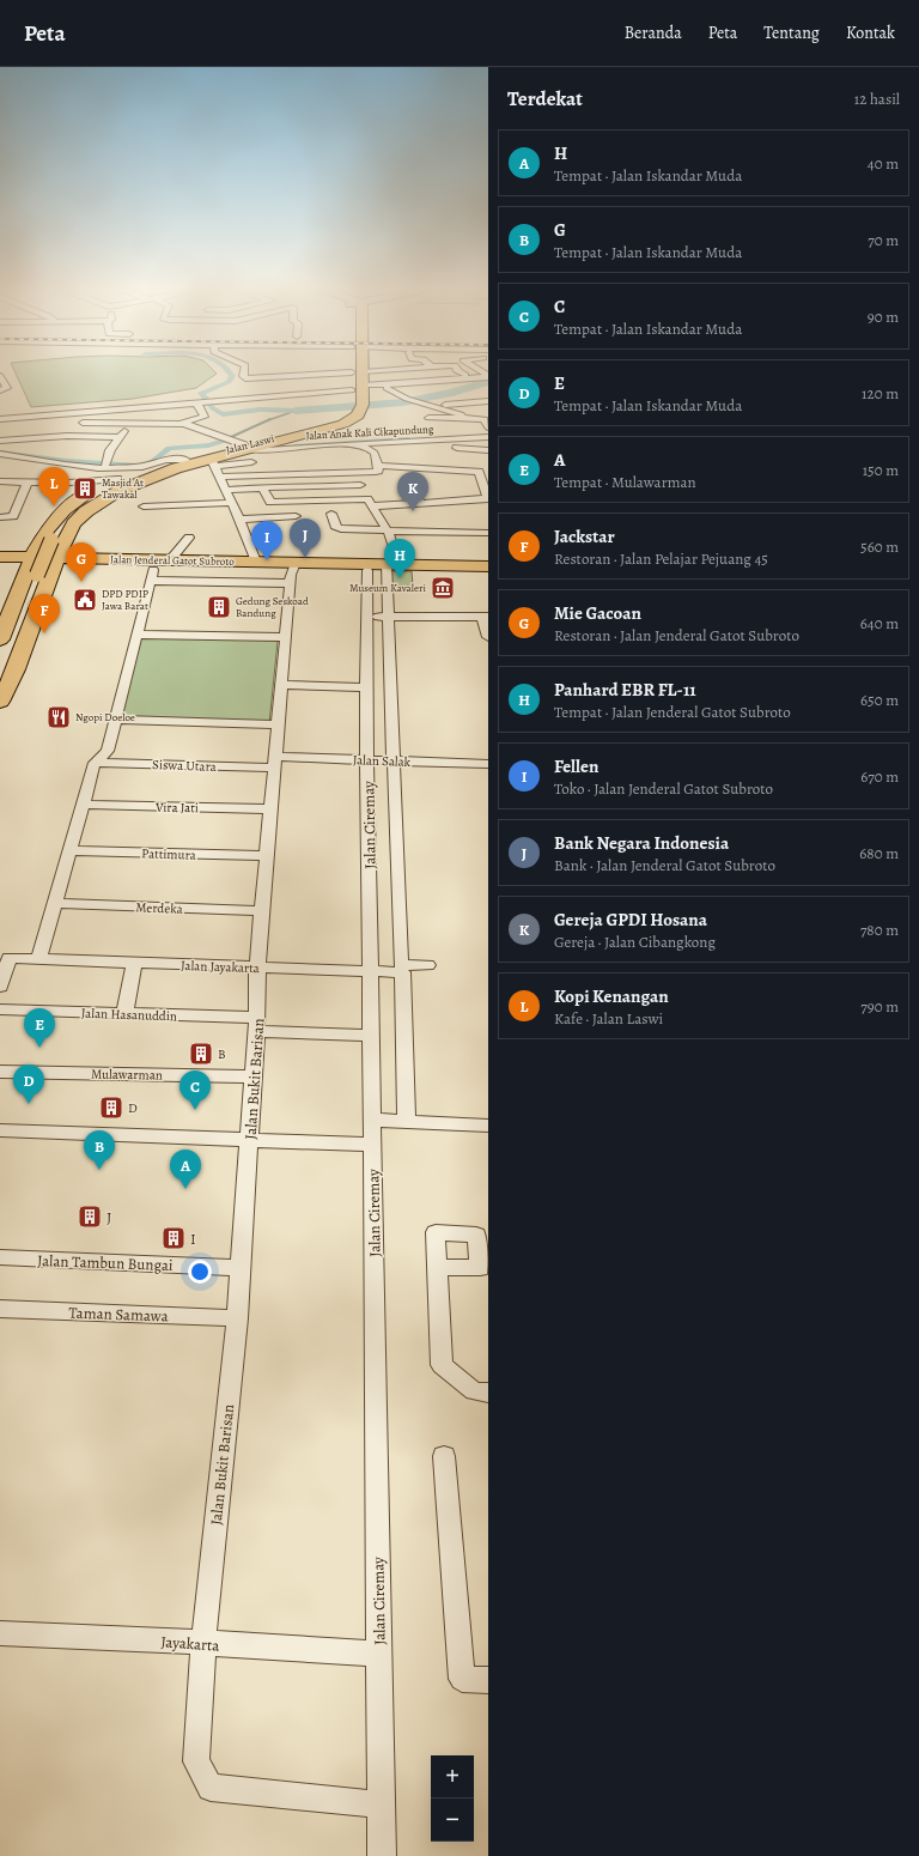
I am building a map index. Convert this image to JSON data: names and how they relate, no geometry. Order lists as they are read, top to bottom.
{
  "streets": {
    "main road": ["Jalan Laswi", "Jalan Jenderal Gatot Subroto"],
    "street": [
      "Jalan Anak Kali Cikapundung",
      "Jalan Salak",
      "Siswa Utara",
      "Vira Jati",
      "Jalan Ciremay",
      "Pattimura",
      "Merdeka",
      "Jalan Jayakarta",
      "Jalan Hasanuddin",
      "Mulawarman",
      "Jalan Bukit Barisan",
      "Jalan Tambun Bungai",
      "Taman Samawa",
      "Jayakarta"
    ]
  },
  "crossings": [
    ["Jalan Anak Kali Cikapundung", "Jalan Laswi"],
    ["Jalan Jenderal Gatot Subroto", "Jalan Ciremay"],
    ["Jalan Jenderal Gatot Subroto", "Jalan Bukit Barisan"],
    ["Jalan Salak", "Siswa Utara"],
    ["Jalan Salak", "Jalan Ciremay"],
    ["Jalan Salak", "Jalan Bukit Barisan"],
    ["Siswa Utara", "Jalan Bukit Barisan"],
    ["Vira Jati", "Jalan Bukit Barisan"],
    ["Jalan Ciremay", "Jalan Jayakarta"],
    ["Jalan Ciremay", "Jalan Hasanuddin"],
    ["Jalan Ciremay", "Jalan Bukit Barisan"],
    ["Jalan Ciremay", "Jayakarta"],
    ["Pattimura", "Jalan Bukit Barisan"],
    ["Merdeka", "Jalan Bukit Barisan"],
    ["Jalan Jayakarta", "Jalan Bukit Barisan"],
    ["Jalan Hasanuddin", "Jalan Bukit Barisan"],
    ["Mulawarman", "Jalan Bukit Barisan"],
    ["Jalan Bukit Barisan", "Jalan Tambun Bungai"],
    ["Jalan Bukit Barisan", "Taman Samawa"],
    ["Jalan Bukit Barisan", "Jayakarta"]
  ],
  "places": {
    "building": [
      "Masjid At Tawakal",
      "Gedung Seskoad Bandung",
      "B",
      "D",
      "J",
      "I"
    ],
    "museum": ["Museum Kavaleri"],
    "public building": ["DPD PDIP Jawa Barat"],
    "restaurant": ["Ngopi Doeloe"]
  },
  "page": {
    "header": "Peta",
    "nav": [
      "Beranda",
      "Peta",
      "Tentang",
      "Kontak"
    ],
    "heading": ["Terdekat", "12 hasil"],
    "list": [
      {
        "mark": "A",
        "name": "H",
        "note": "Tempat · Jalan Iskandar Muda",
        "value": "40 m"
      },
      {
        "mark": "B",
        "name": "G",
        "note": "Tempat · Jalan Iskandar Muda",
        "value": "70 m"
      },
      {
        "mark": "C",
        "name": "C",
        "note": "Tempat · Jalan Iskandar Muda",
        "value": "90 m"
      },
      {
        "mark": "D",
        "name": "E",
        "note": "Tempat · Jalan Iskandar Muda",
        "value": "120 m"
      },
      {
        "mark": "E",
        "name": "A",
        "note": "Tempat · Mulawarman",
        "value": "150 m"
      },
      {
        "mark": "F",
        "name": "Jackstar",
        "note": "Restoran · Jalan Pelajar Pejuang 45",
        "value": "560 m"
      },
      {
        "mark": "G",
        "name": "Mie Gacoan",
        "note": "Restoran · Jalan Jenderal Gatot Subroto",
        "value": "640 m"
      },
      {
        "mark": "H",
        "name": "Panhard EBR FL-11",
        "note": "Tempat · Jalan Jenderal Gatot Subroto",
        "value": "650 m"
      },
      {
        "mark": "I",
        "name": "Fellen",
        "note": "Toko · Jalan Jenderal Gatot Subroto",
        "value": "670 m"
      },
      {
        "mark": "J",
        "name": "Bank Negara Indonesia",
        "note": "Bank · Jalan Jenderal Gatot Subroto",
        "value": "680 m"
      },
      {
        "mark": "K",
        "name": "Gereja GPDI Hosana",
        "note": "Gereja · Jalan Cibangkong",
        "value": "780 m"
      },
      {
        "mark": "L",
        "name": "Kopi Kenangan",
        "note": "Kafe · Jalan Laswi",
        "value": "790 m"
      }
    ],
    "pins": [
      "L",
      "K",
      "J",
      "I",
      "H",
      "G",
      "F",
      "E",
      "D",
      "C",
      "B",
      "A"
    ],
    "map_buttons": ["+", "−"]
  }
}
